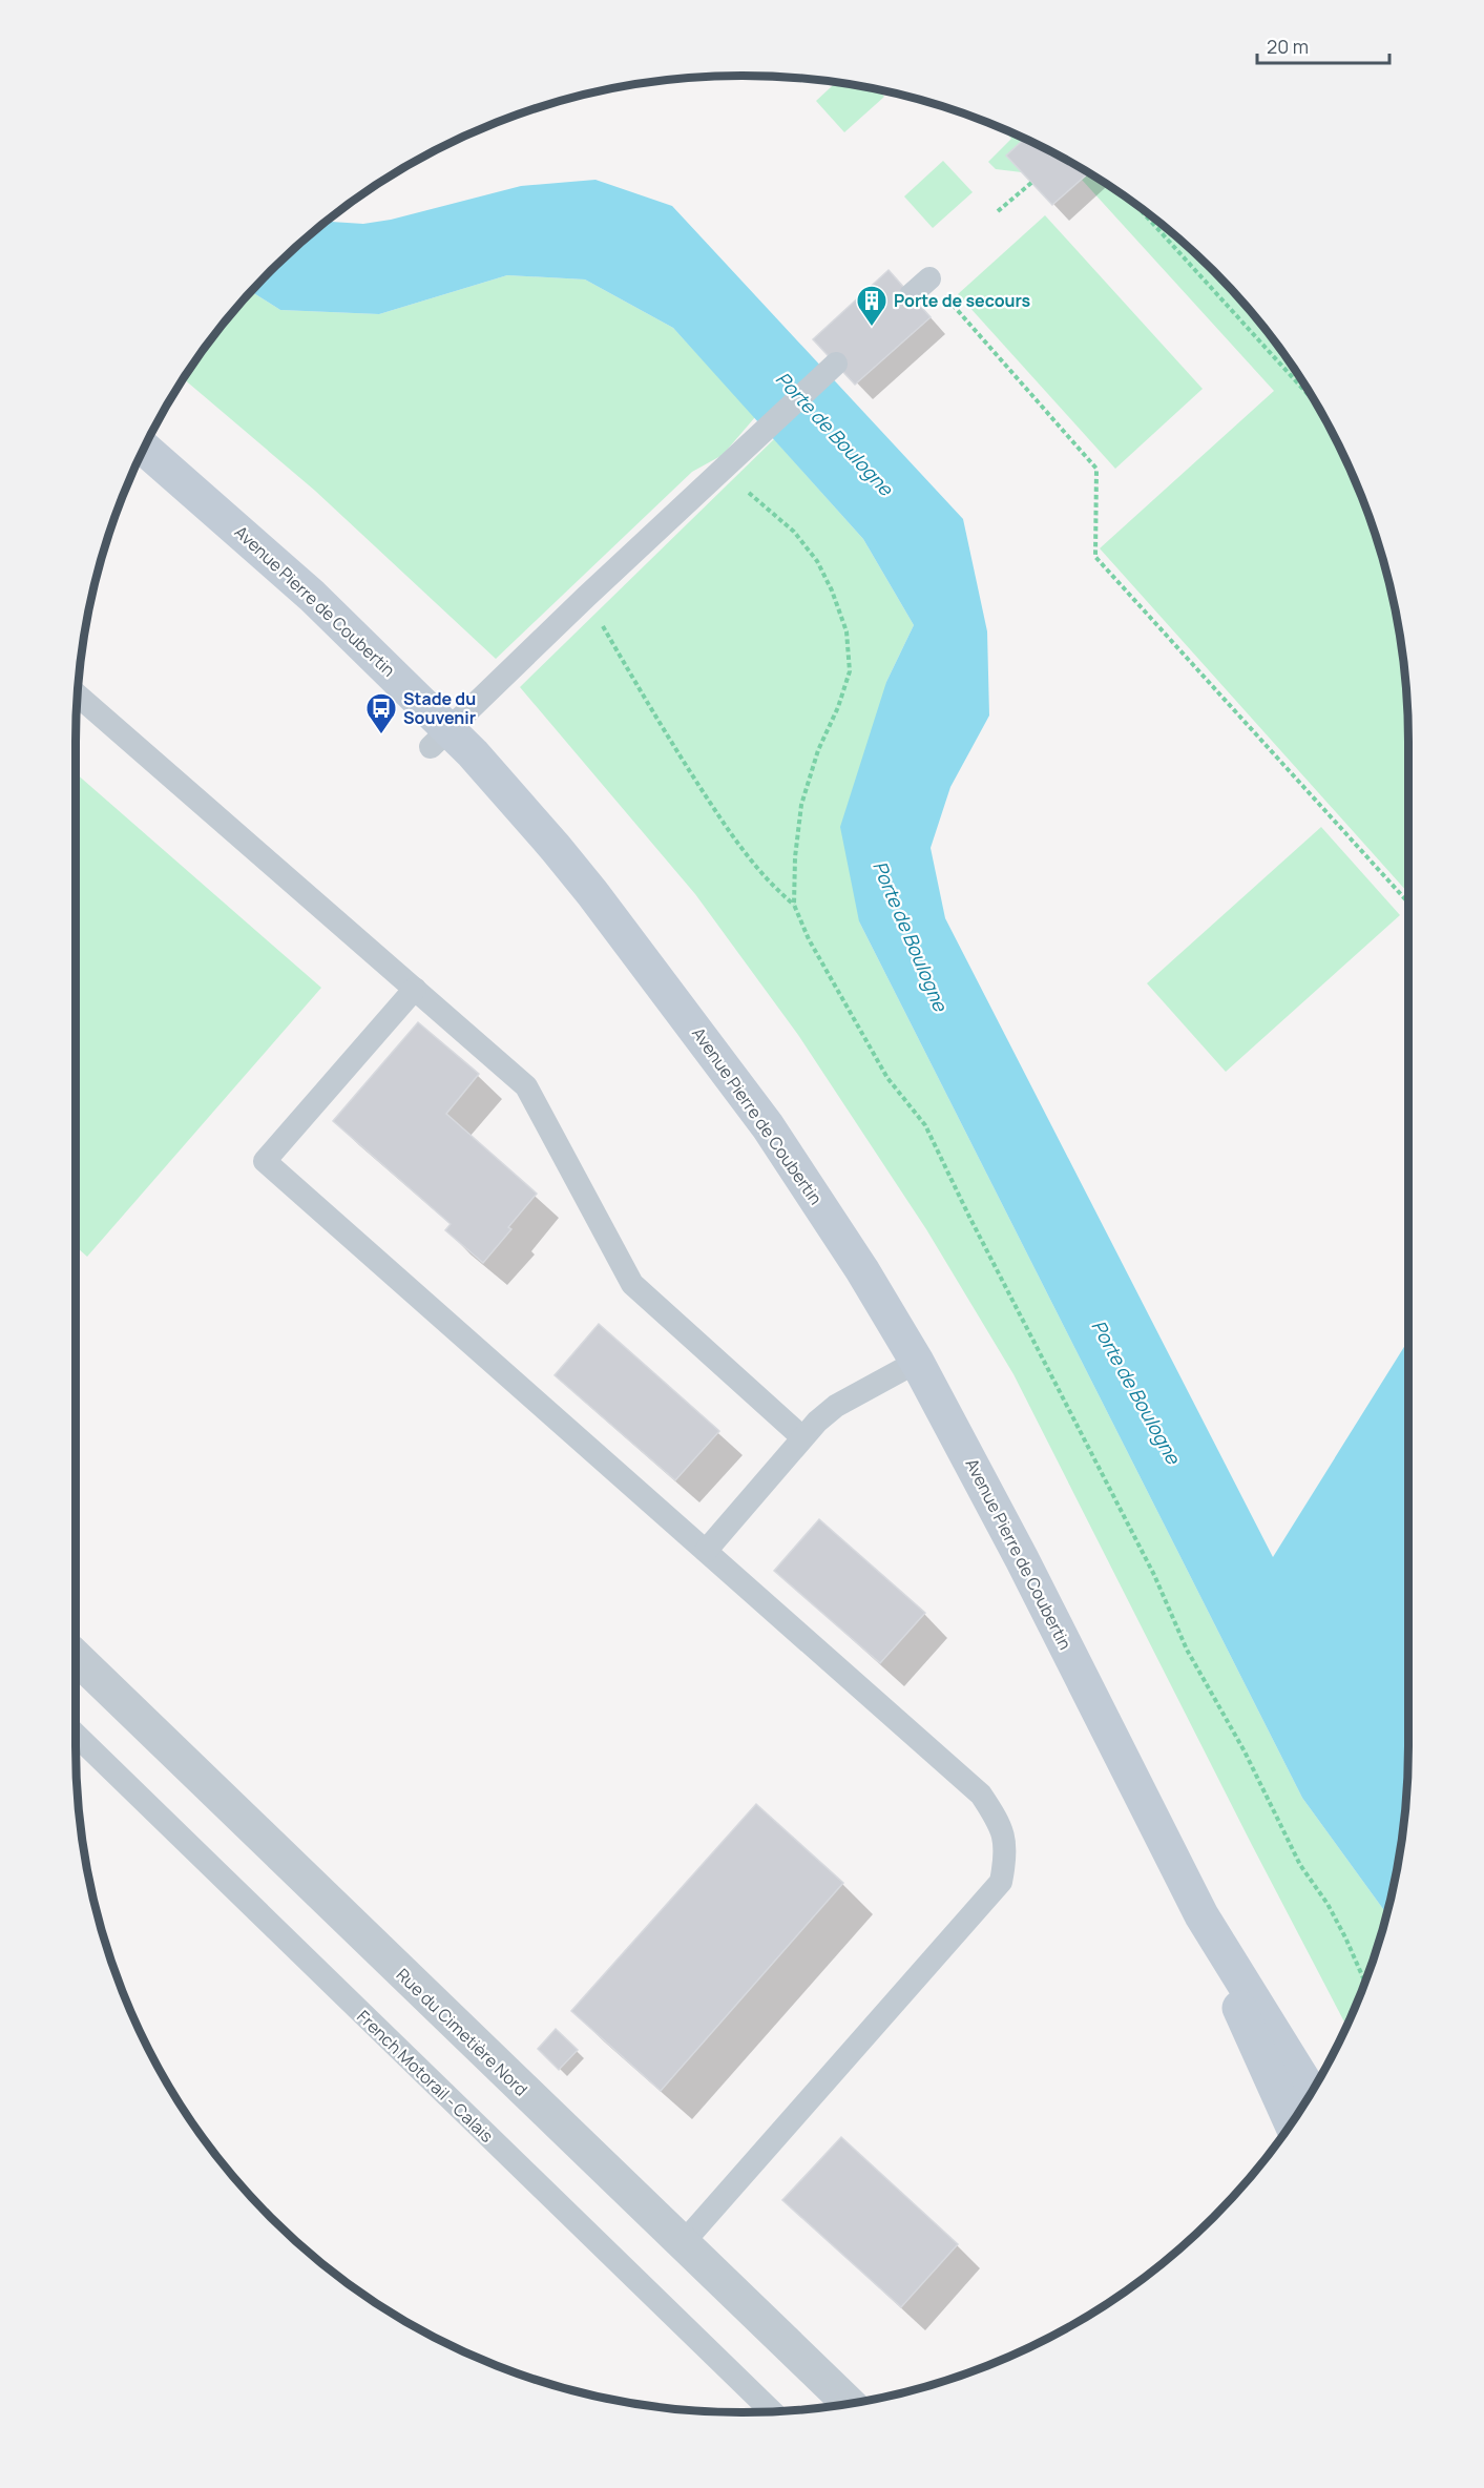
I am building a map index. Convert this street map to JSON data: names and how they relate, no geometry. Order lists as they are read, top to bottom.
{
  "streets": {
    "street": ["Avenue Pierre de Coubertin", "Rue du Cimetière Nord"],
    "lane": ["French Motorail - Calais"]
  },
  "water": ["Porte de Boulogne"],
  "places": {
    "building": ["Porte de secours"],
    "bus stop": ["Stade du Souvenir"]
  },
  "scale_bar": "20 m"
}
